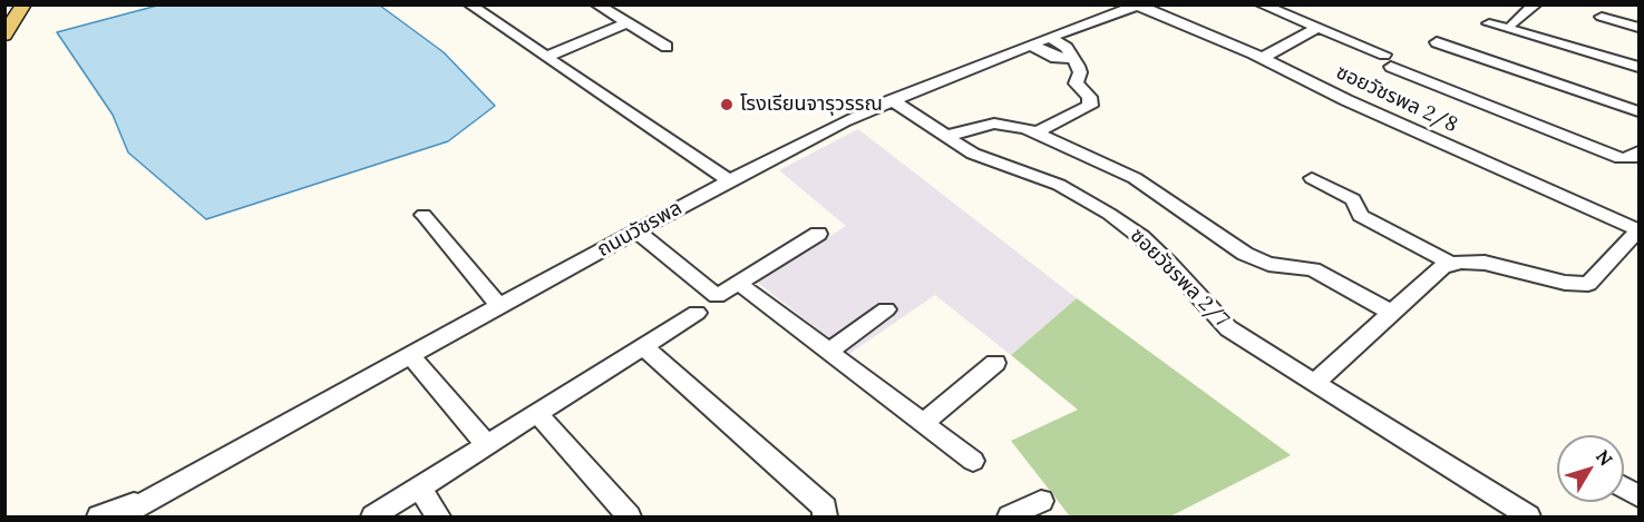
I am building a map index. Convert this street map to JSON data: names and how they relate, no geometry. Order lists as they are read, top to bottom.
{
  "streets": {
    "street": ["ซอยวัชรพล 2/8", "ถนนวัชรพล", "ซอยวัชรพล 2/7"]
  },
  "crossings": [
    ["ซอยวัชรพล 2/8", "ถนนวัชรพล"],
    ["ถนนวัชรพล", "ซอยวัชรพล 2/7"]
  ],
  "places": ["โรงเรียนจารุวรรณ"],
  "north": "top right"
}
